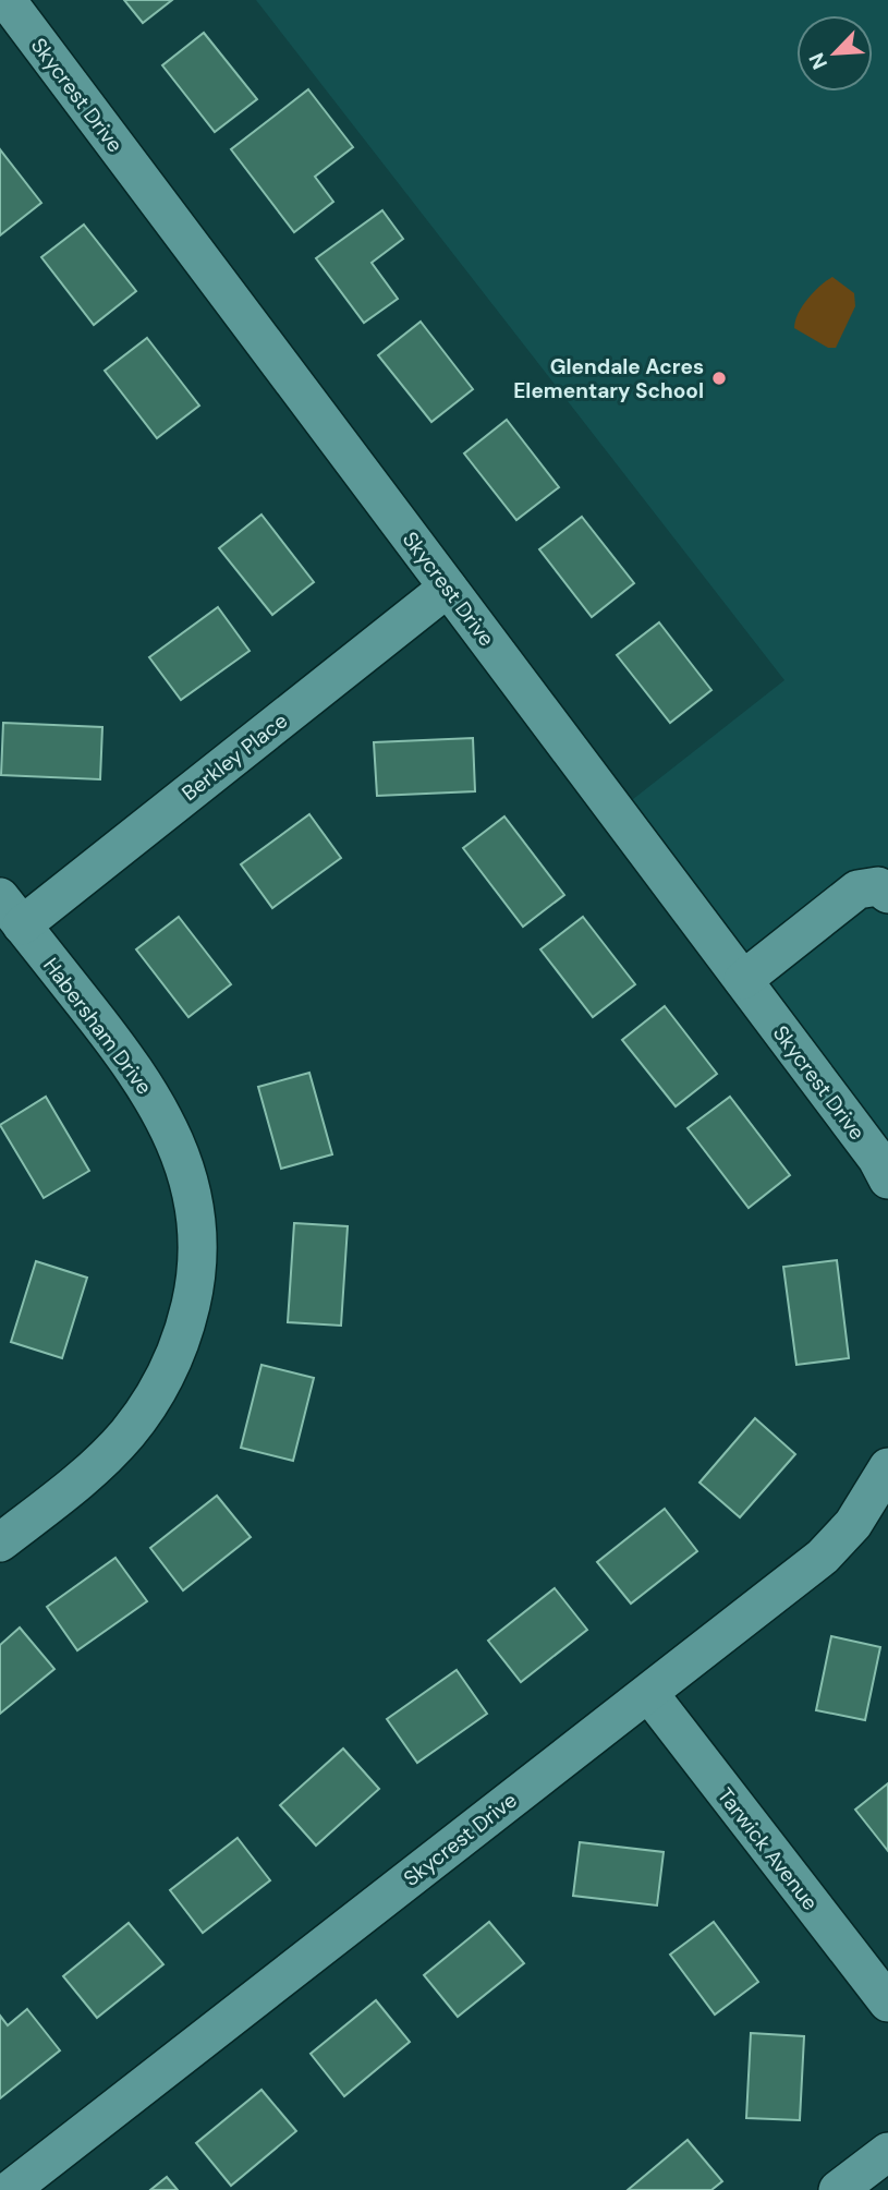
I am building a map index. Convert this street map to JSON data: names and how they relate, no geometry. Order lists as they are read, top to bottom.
{
  "streets": {
    "street": [
      "Skycrest Drive",
      "Berkley Place",
      "Habersham Drive",
      "Tarwick Avenue"
    ]
  },
  "crossings": [
    ["Skycrest Drive", "Berkley Place"],
    ["Skycrest Drive", "Tarwick Avenue"],
    ["Berkley Place", "Habersham Drive"]
  ],
  "places": ["Glendale Acres Elementary School"],
  "north": "bottom left"
}
